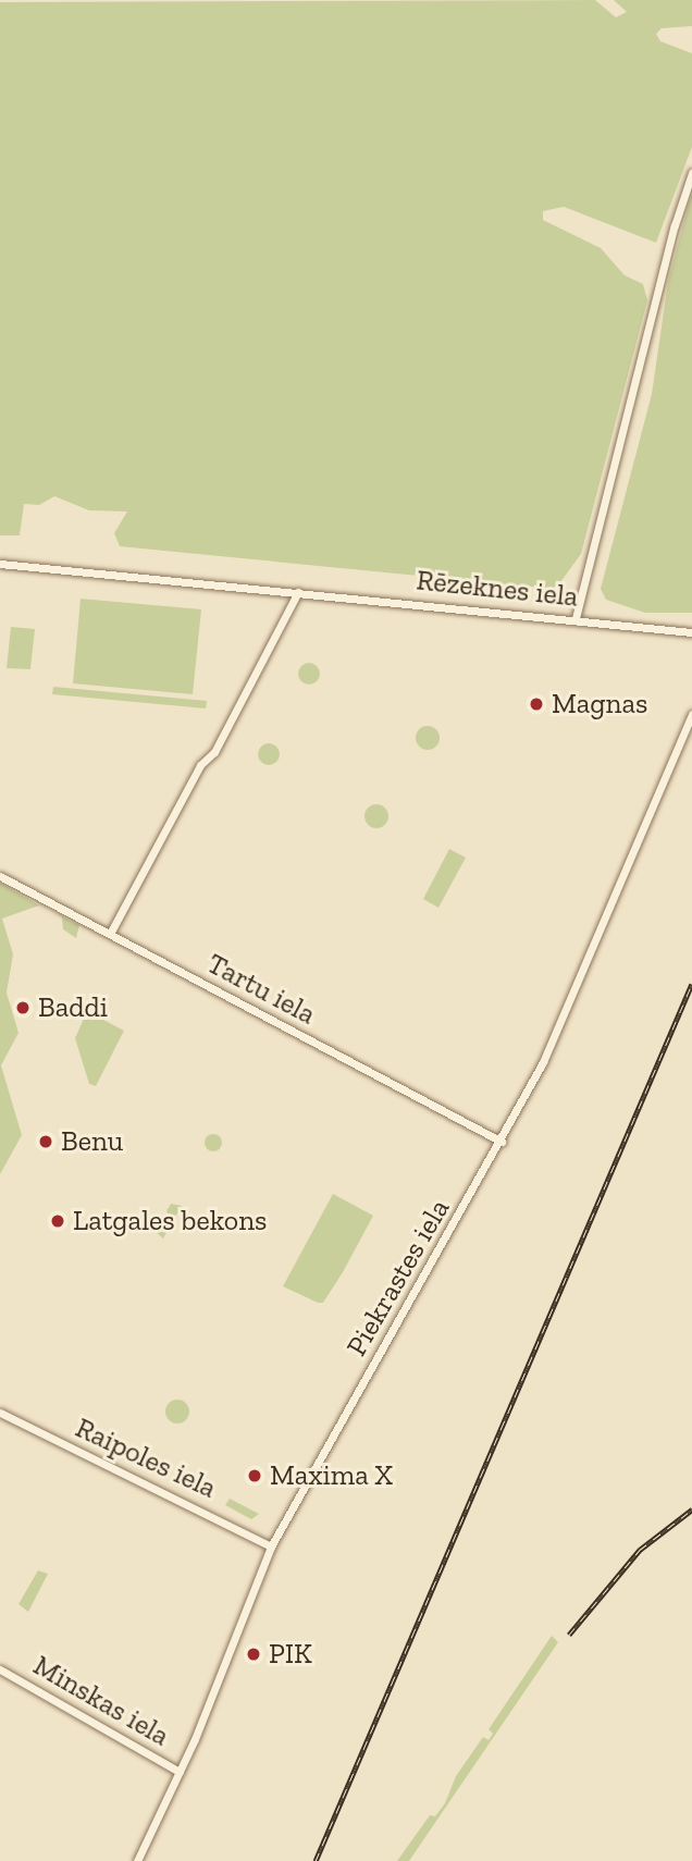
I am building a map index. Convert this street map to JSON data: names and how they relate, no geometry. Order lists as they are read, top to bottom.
{
  "streets": {
    "street": [
      "Rēzeknes iela",
      "Tartu iela",
      "Piekrastes iela",
      "Raipoles iela",
      "Minskas iela"
    ]
  },
  "crossings": [
    ["Tartu iela", "Piekrastes iela"],
    ["Piekrastes iela", "Raipoles iela"],
    ["Piekrastes iela", "Minskas iela"]
  ],
  "places": [
    "Magnas",
    "Baddi",
    "Benu",
    "Latgales bekons",
    "Maxima X",
    "PIK"
  ]
}
